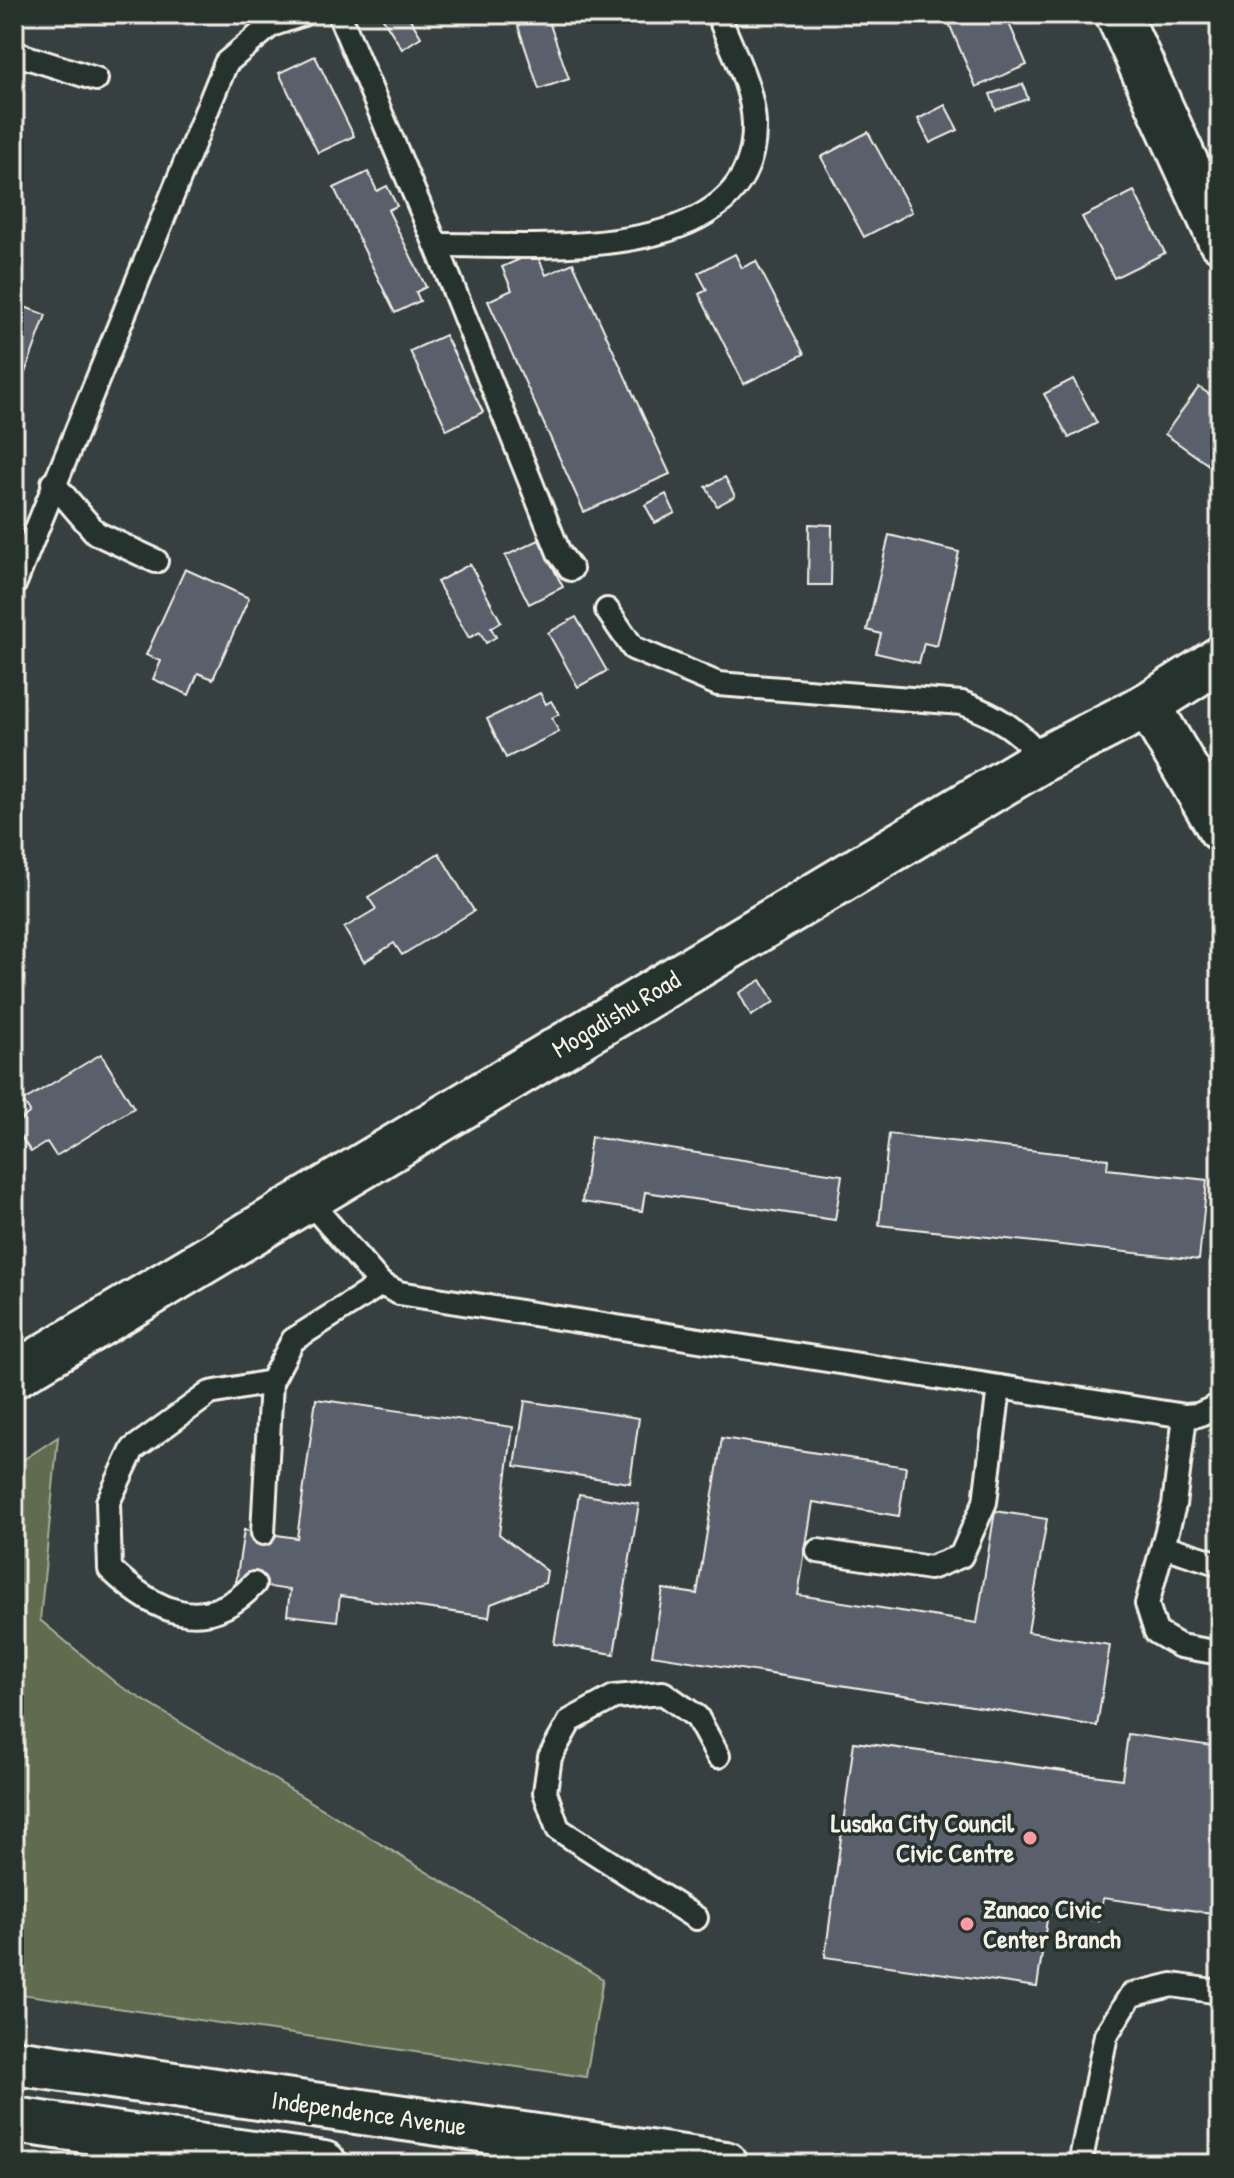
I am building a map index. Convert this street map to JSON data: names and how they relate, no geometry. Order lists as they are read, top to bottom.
{
  "streets": {
    "street": ["Mogadishu Road", "Independence Avenue"]
  },
  "places": ["Lusaka City Council Civic Centre", "Zanaco Civic Center Branch"]
}
